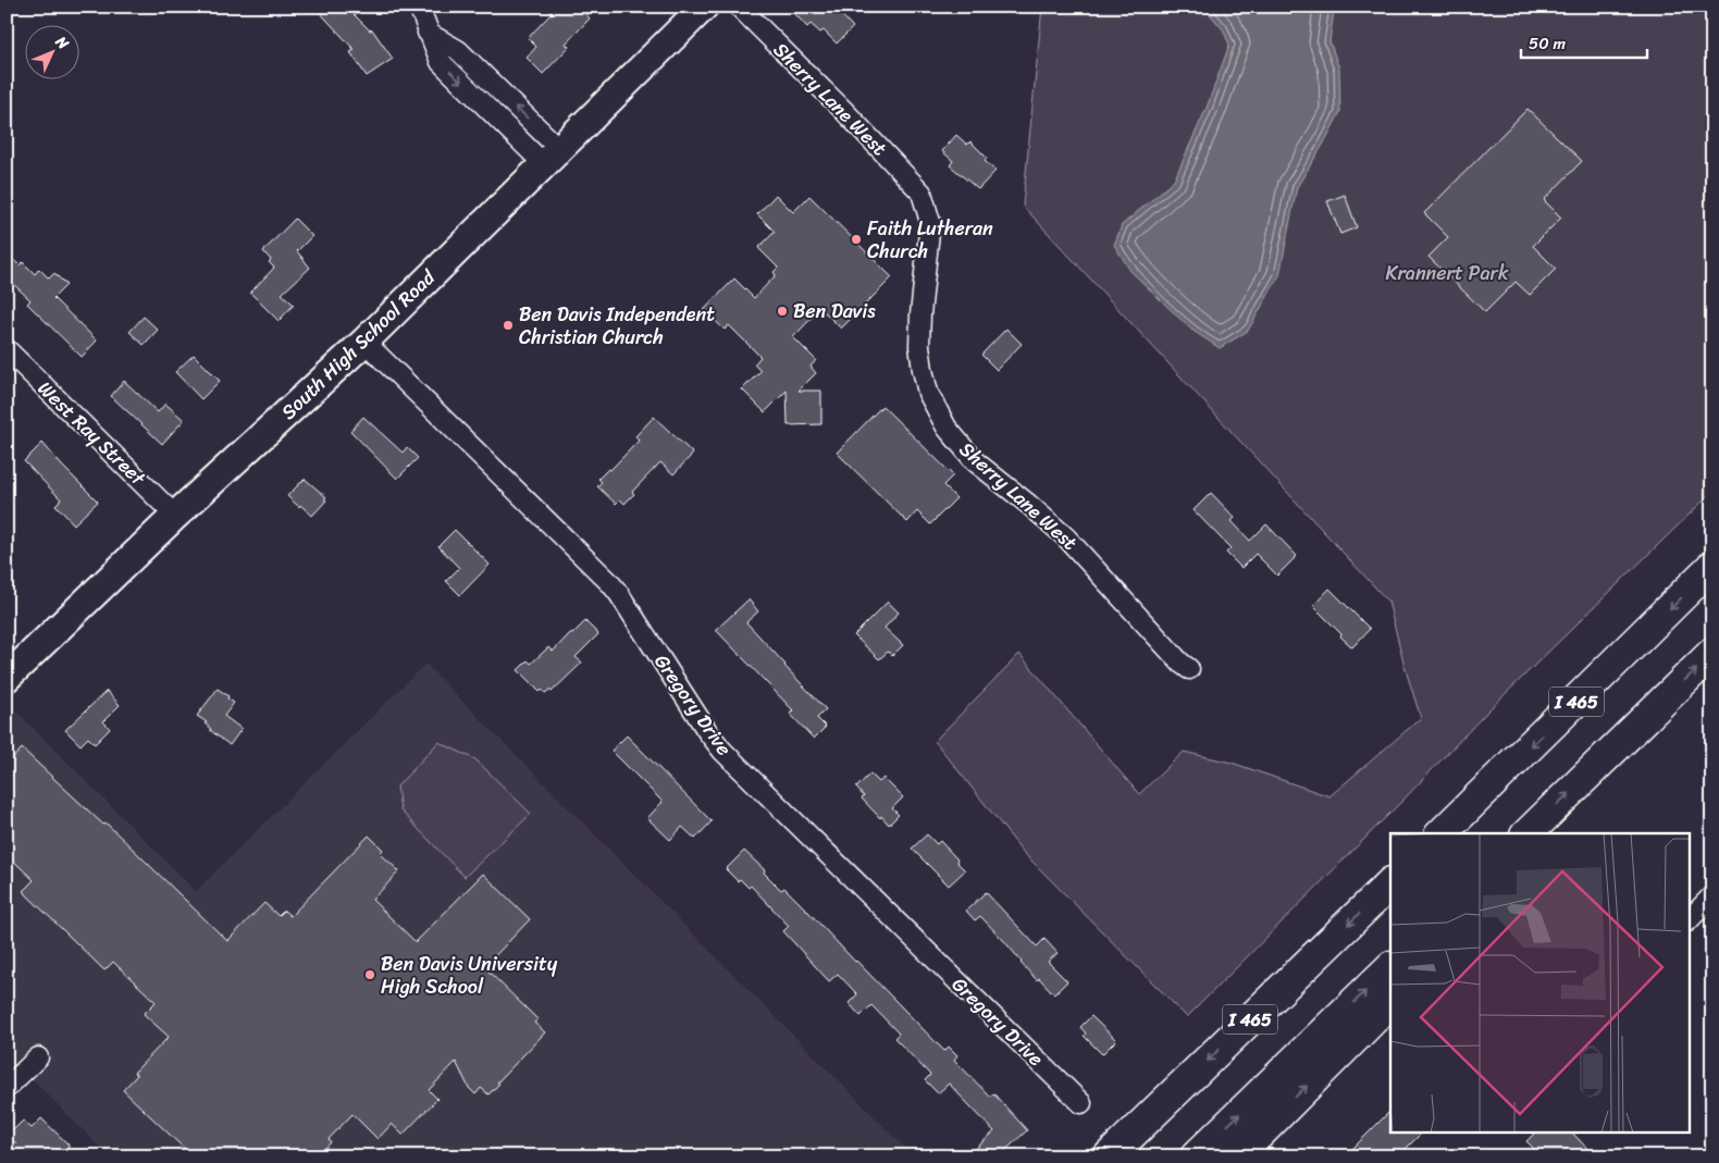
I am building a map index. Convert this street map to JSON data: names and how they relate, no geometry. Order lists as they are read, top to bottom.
{
  "streets": {
    "highway": ["I 465"],
    "street": [
      "Sherry Lane West",
      "South High School Road",
      "West Ray Street",
      "Gregory Drive"
    ]
  },
  "crossings": [
    ["South High School Road", "West Ray Street"],
    ["South High School Road", "Gregory Drive"]
  ],
  "parks": ["Krannert Park"],
  "places": [
    "Faith Lutheran Church",
    "Ben Davis",
    "Ben Davis Independent Christian Church",
    "Ben Davis University High School"
  ],
  "scale_bar": "50 m",
  "north": "top right"
}
